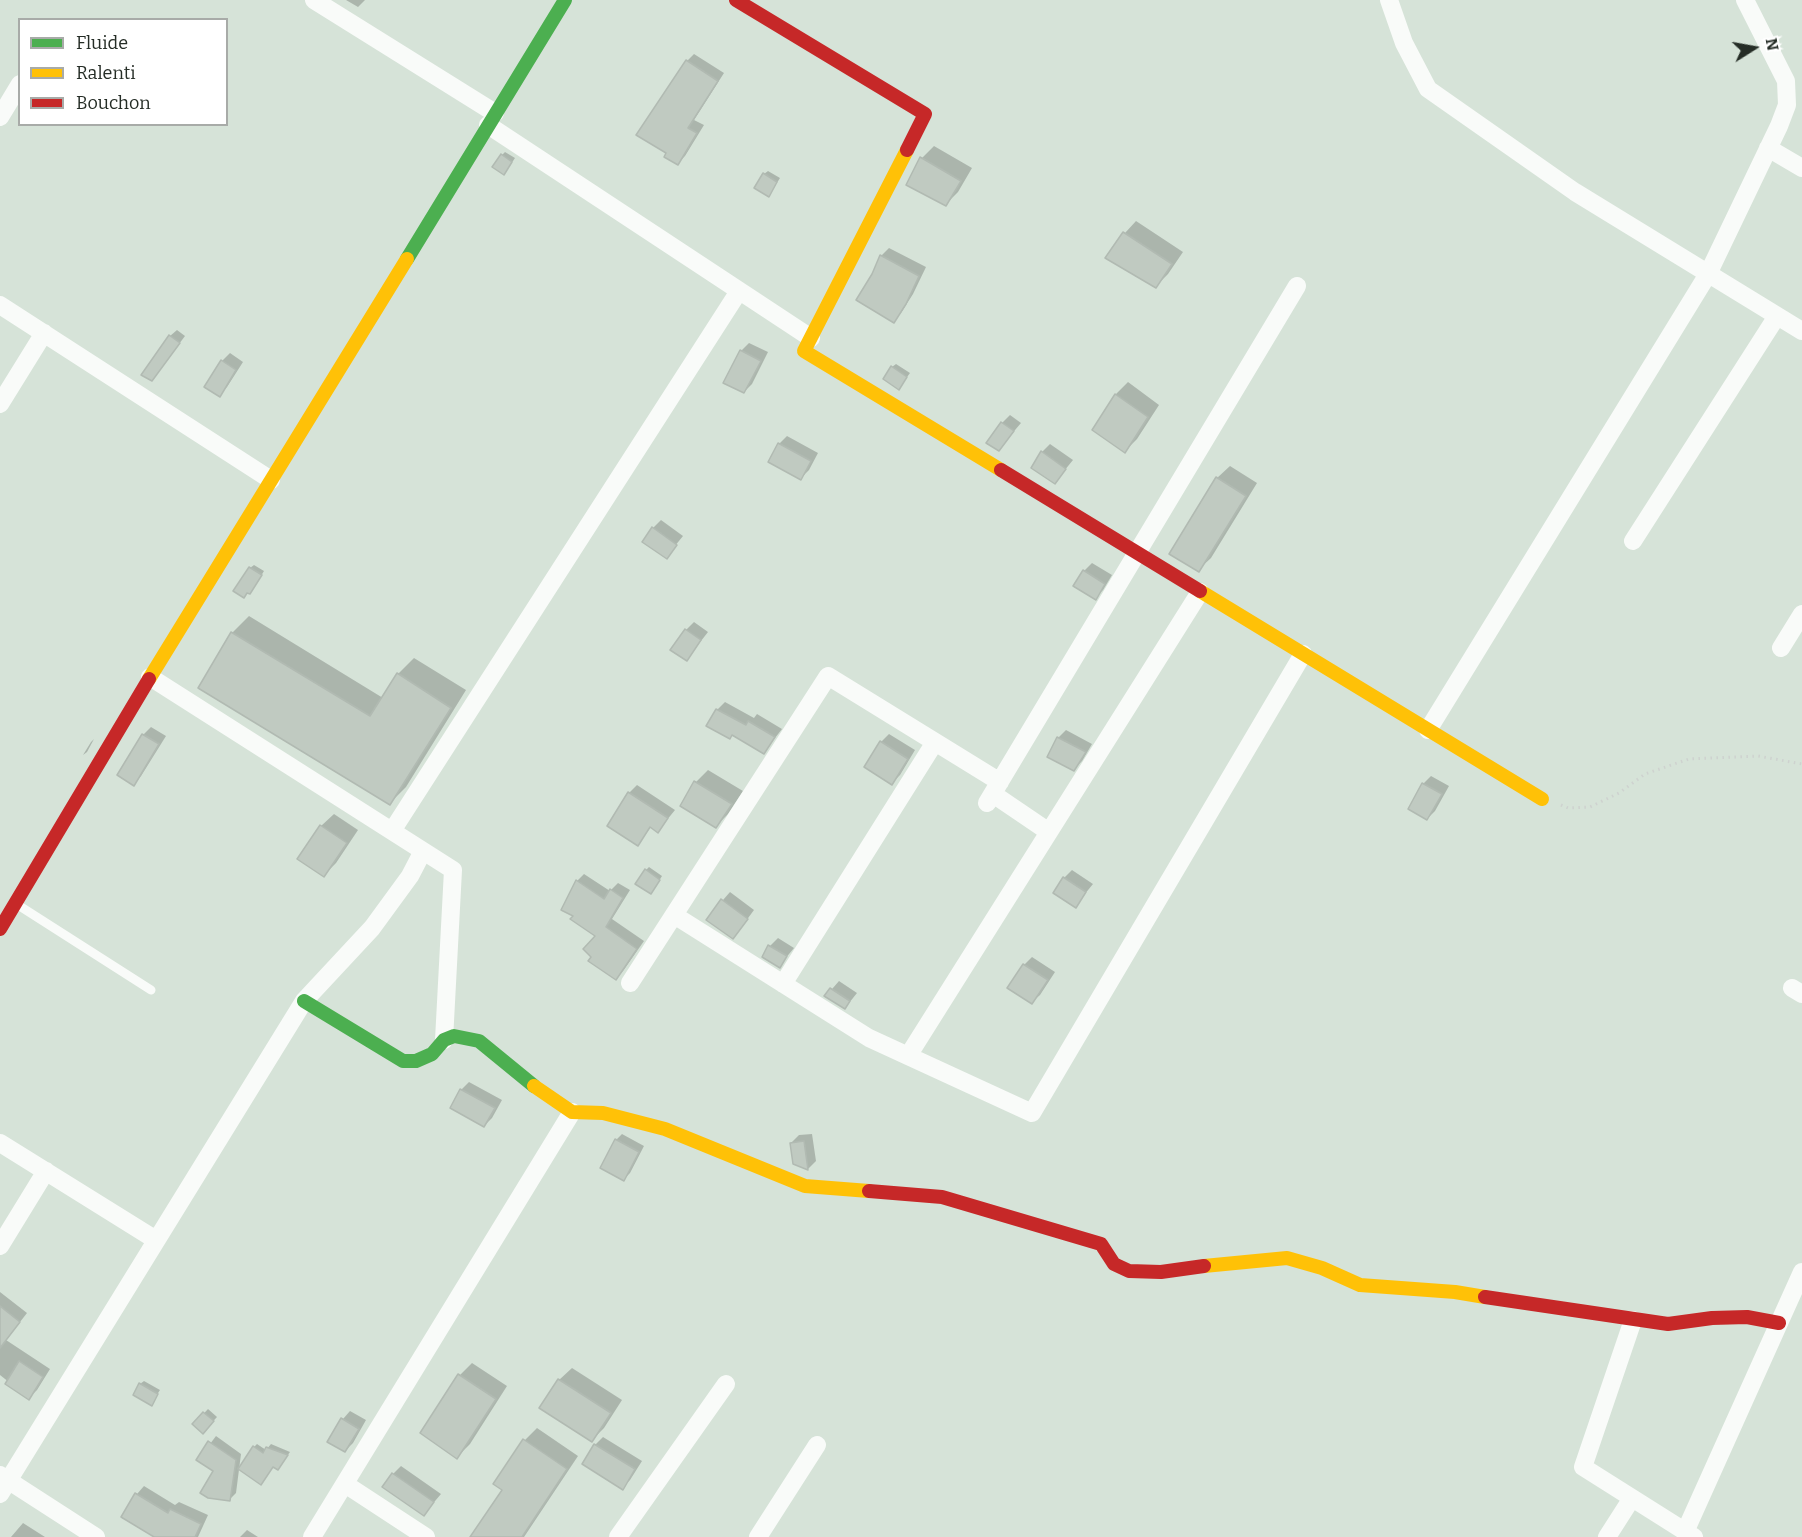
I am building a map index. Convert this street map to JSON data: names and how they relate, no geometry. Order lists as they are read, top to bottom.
{
  "legend": ["Fluide", "Ralenti", "Bouchon"],
  "north": "right"
}
